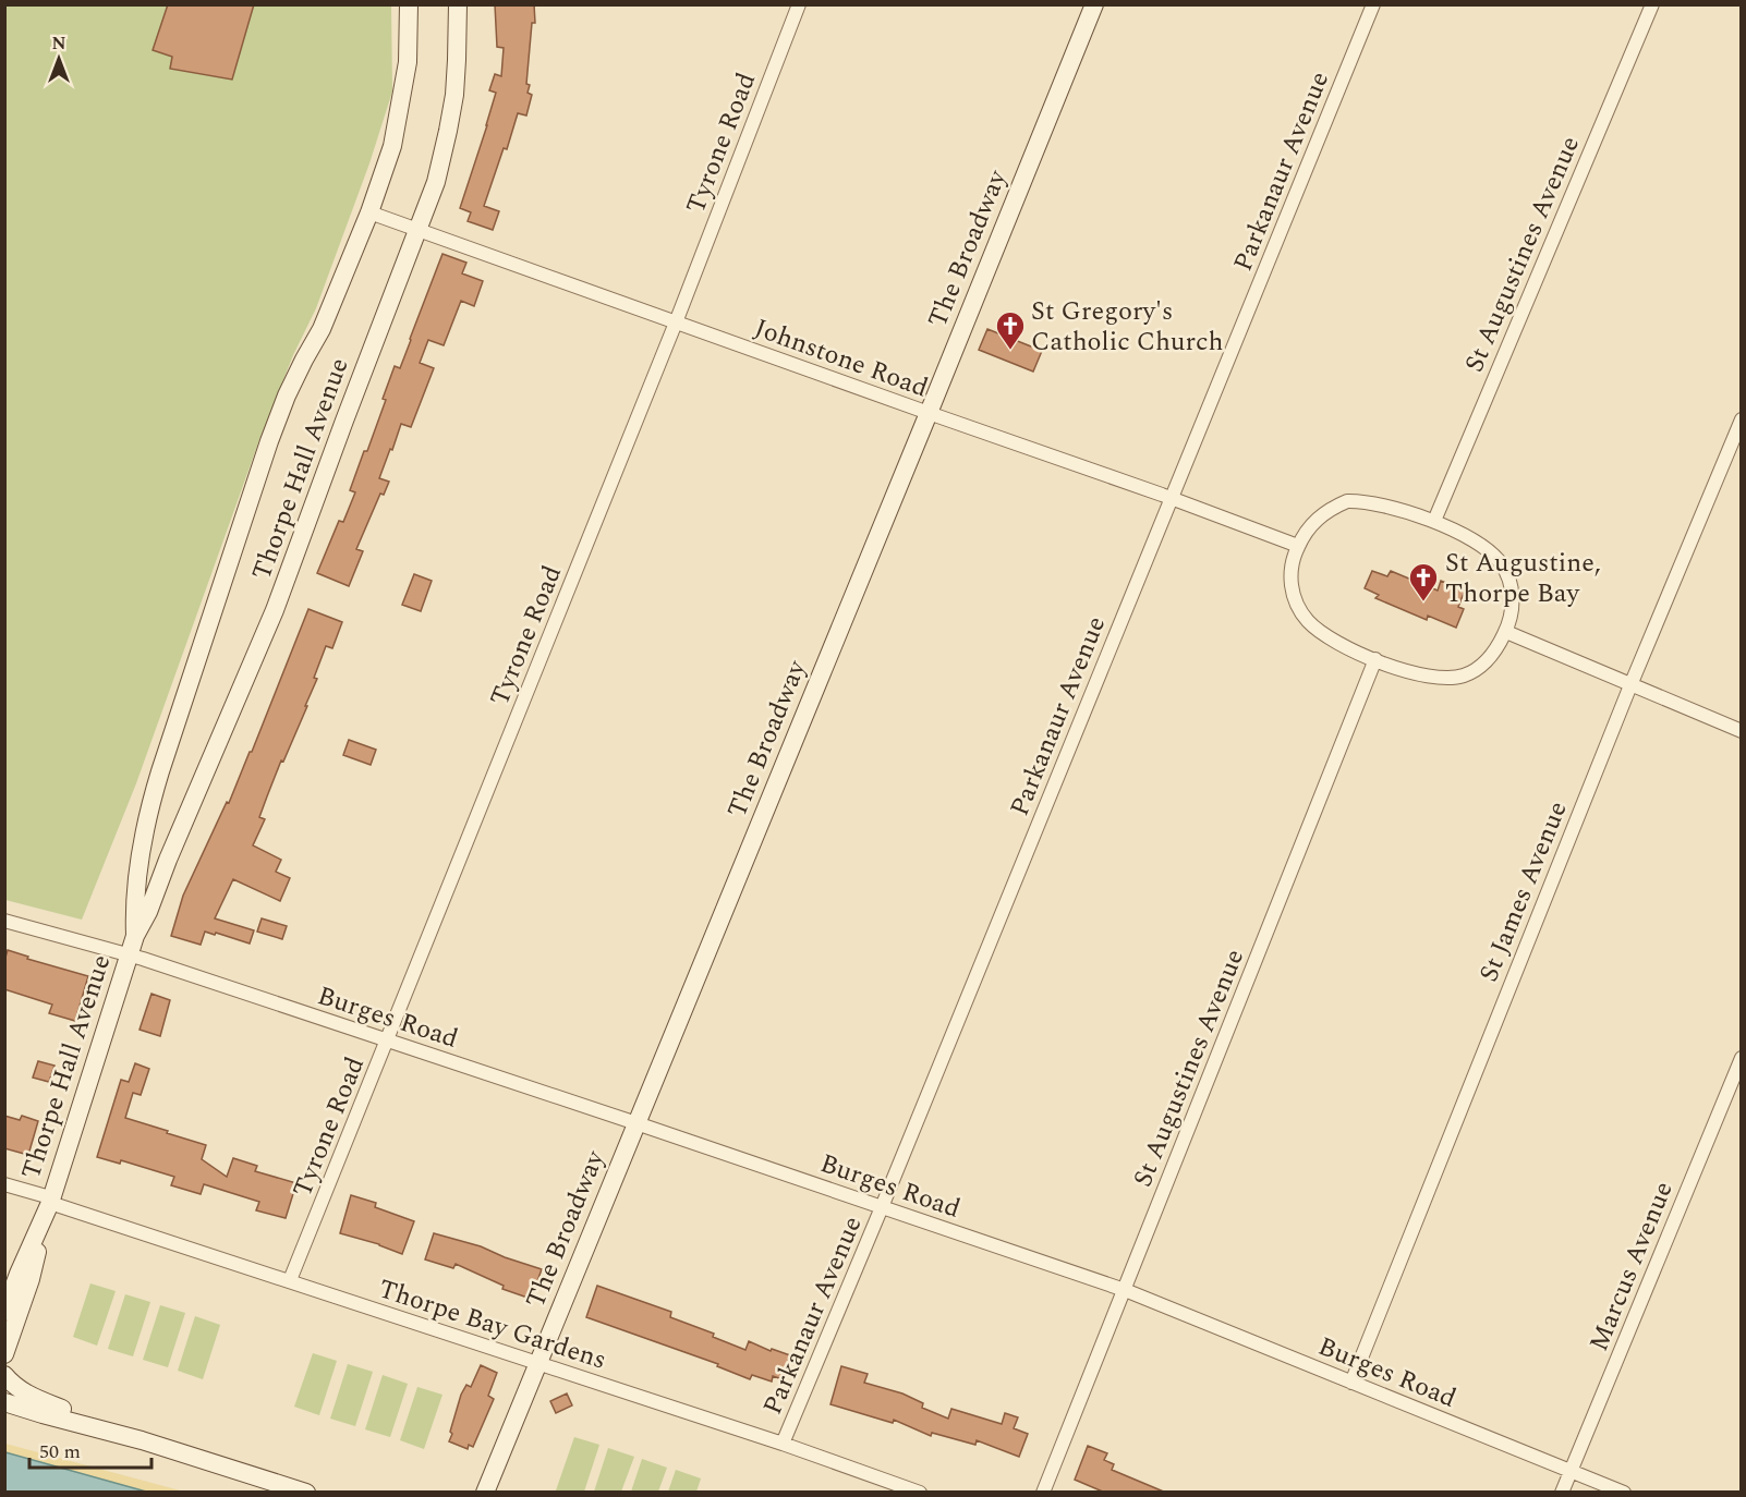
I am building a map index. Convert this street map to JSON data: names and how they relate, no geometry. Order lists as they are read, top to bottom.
{
  "streets": {
    "street": [
      "Tyrone Road",
      "Parkanaur Avenue",
      "The Broadway",
      "St Augustines Avenue",
      "Johnstone Road",
      "Thorpe Hall Avenue",
      "St James Avenue",
      "Burges Road",
      "Marcus Avenue",
      "Thorpe Bay Gardens"
    ]
  },
  "crossings": [
    ["Tyrone Road", "Johnstone Road"],
    ["Tyrone Road", "Burges Road"],
    ["Tyrone Road", "Thorpe Bay Gardens"],
    ["Parkanaur Avenue", "Johnstone Road"],
    ["Parkanaur Avenue", "Burges Road"],
    ["Parkanaur Avenue", "Thorpe Bay Gardens"],
    ["The Broadway", "Johnstone Road"],
    ["The Broadway", "Burges Road"],
    ["The Broadway", "Thorpe Bay Gardens"],
    ["St Augustines Avenue", "Johnstone Road"],
    ["St Augustines Avenue", "Burges Road"],
    ["Johnstone Road", "Thorpe Hall Avenue"],
    ["Thorpe Hall Avenue", "Burges Road"],
    ["Thorpe Hall Avenue", "Thorpe Bay Gardens"],
    ["St James Avenue", "Burges Road"],
    ["Burges Road", "Marcus Avenue"]
  ],
  "places": {
    "church": ["St Gregory's Catholic Church", "St Augustine, Thorpe Bay"]
  },
  "scale_bar": "50 m",
  "north": "top"
}
